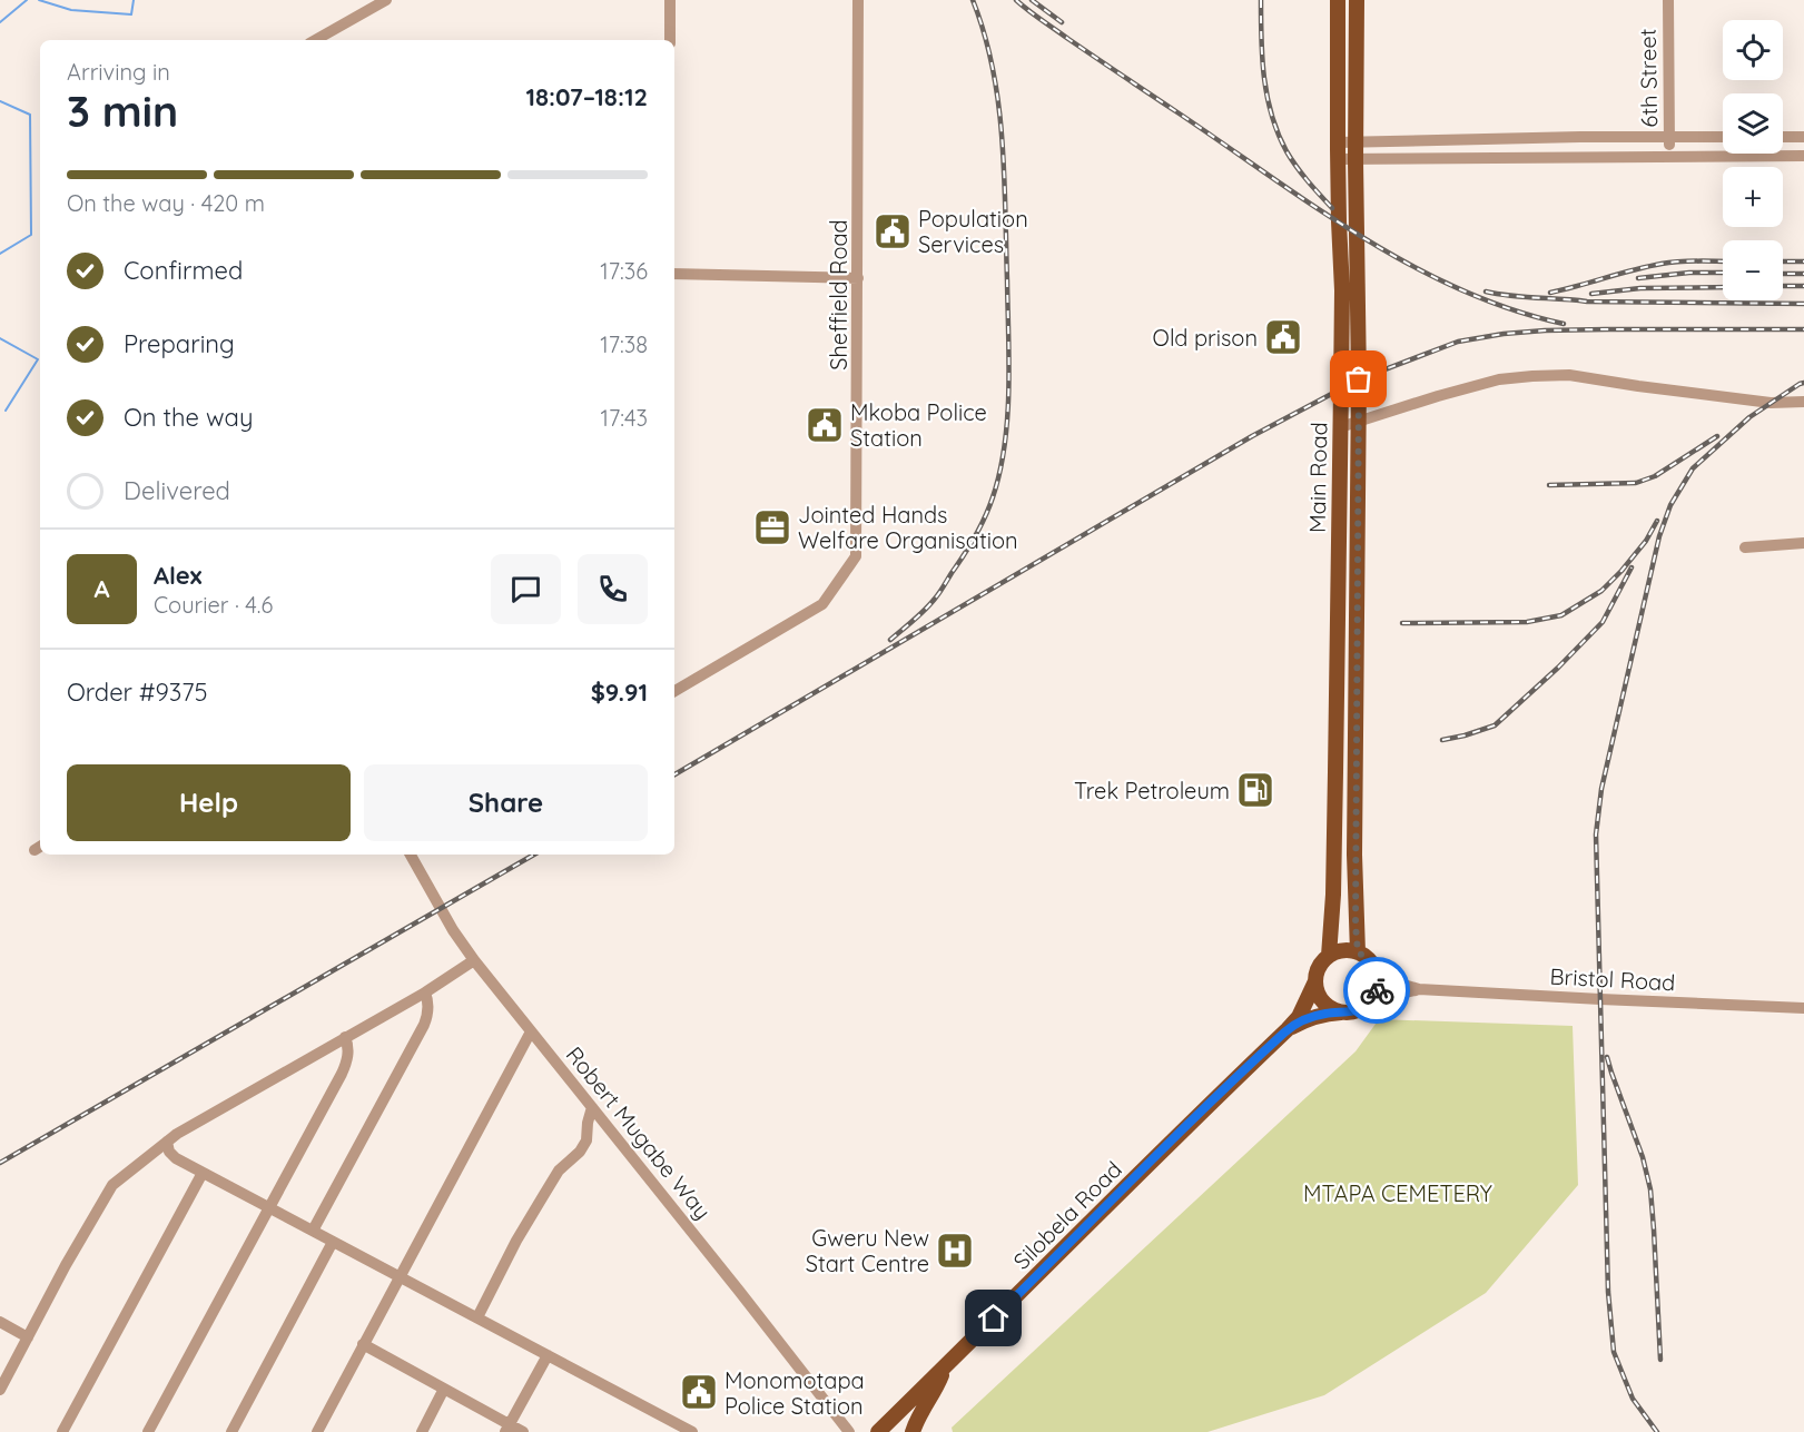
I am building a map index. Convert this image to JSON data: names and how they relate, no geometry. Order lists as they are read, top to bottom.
{
  "streets": {
    "main road": ["Main Road", "Silobela Road"],
    "street": [
      "6th Street",
      "Sheffield Road",
      "Bristol Road",
      "Robert Mugabe Way"
    ]
  },
  "crossings": [
    ["Main Road", "Bristol Road"],
    ["Main Road", "Silobela Road"],
    ["Bristol Road", "Silobela Road"]
  ],
  "parks": ["MTAPA CEMETERY"],
  "places": {
    "public building": [
      "Population Services",
      "Old prison",
      "Mkoba Police Station",
      "Monomotapa Police Station"
    ],
    "office": ["Jointed Hands Welfare Organisation"],
    "fuel station": ["Trek Petroleum"],
    "hospital": ["Gweru New Start Centre"]
  },
  "page": {
    "map_buttons": ["+", "−"],
    "heading": ["3 min", "Arriving in", "18:07–18:12"],
    "panel": [
      "Alex",
      "Courier · 4.6",
      "Order #9375",
      "$9.91"
    ],
    "bar": "On the way · 420 m",
    "list": [
      ["Confirmed", "17:36"],
      ["Preparing", "17:38"],
      ["On the way", "17:43"],
      "Delivered"
    ],
    "round": "A",
    "buttons": ["Help", "Share"]
  }
}
